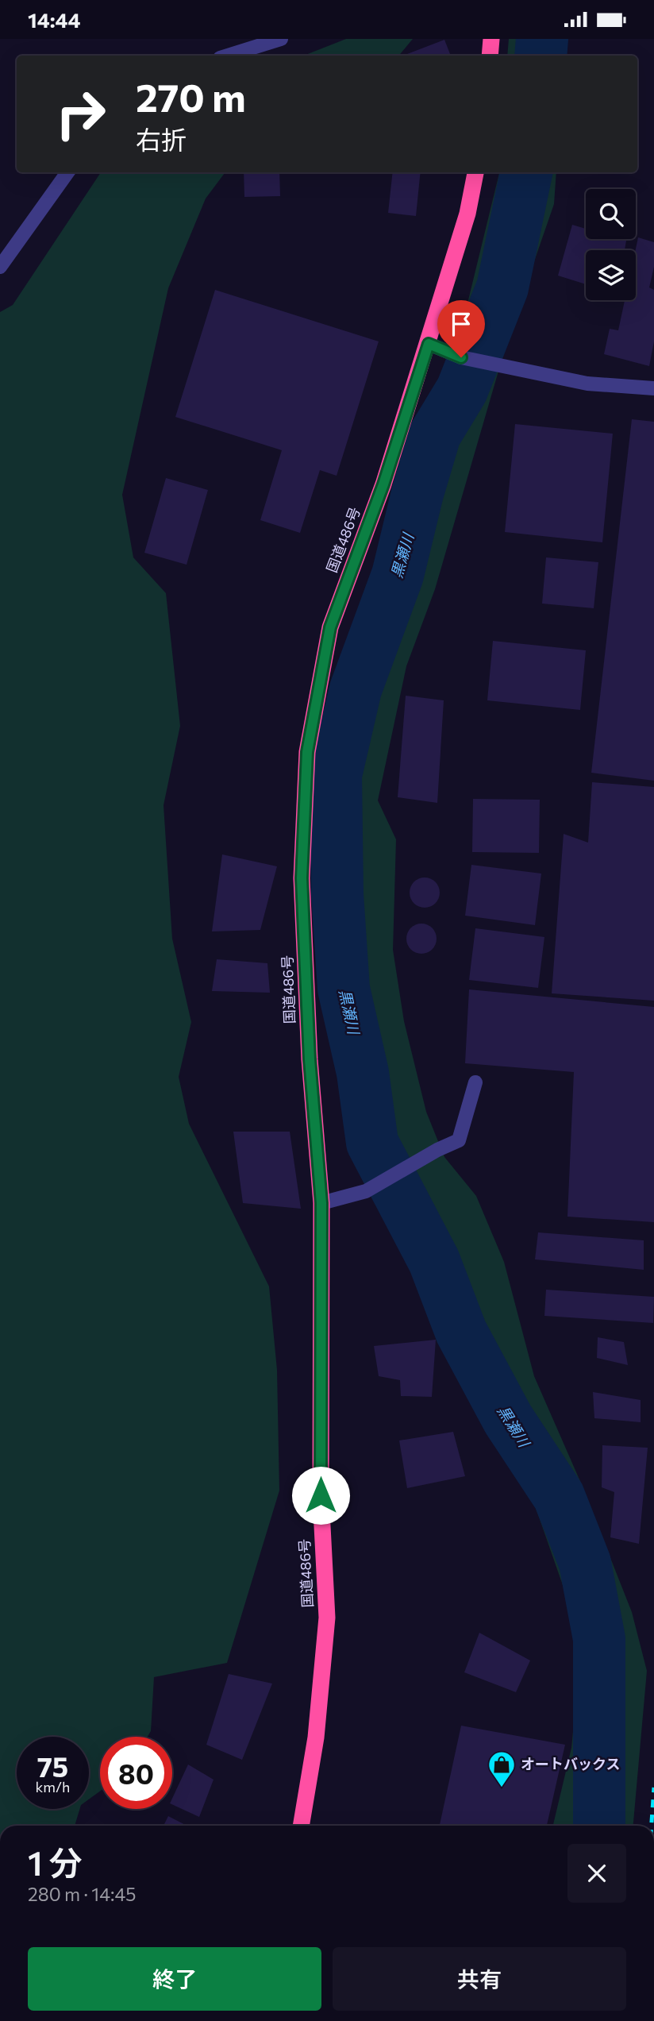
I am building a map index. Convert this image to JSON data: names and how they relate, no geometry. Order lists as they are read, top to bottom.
{
  "streets": {
    "highway": ["国道486号"]
  },
  "water": ["黒瀬川"],
  "places": {
    "shop": ["オートバックス"]
  },
  "page": {
    "status": "14:44",
    "turn": ["270 m", "右折"],
    "speed": "75 km/h",
    "limit": "80",
    "heading": ["1 分", "280 m · 14:45"],
    "buttons": ["終了", "共有"]
  }
}
